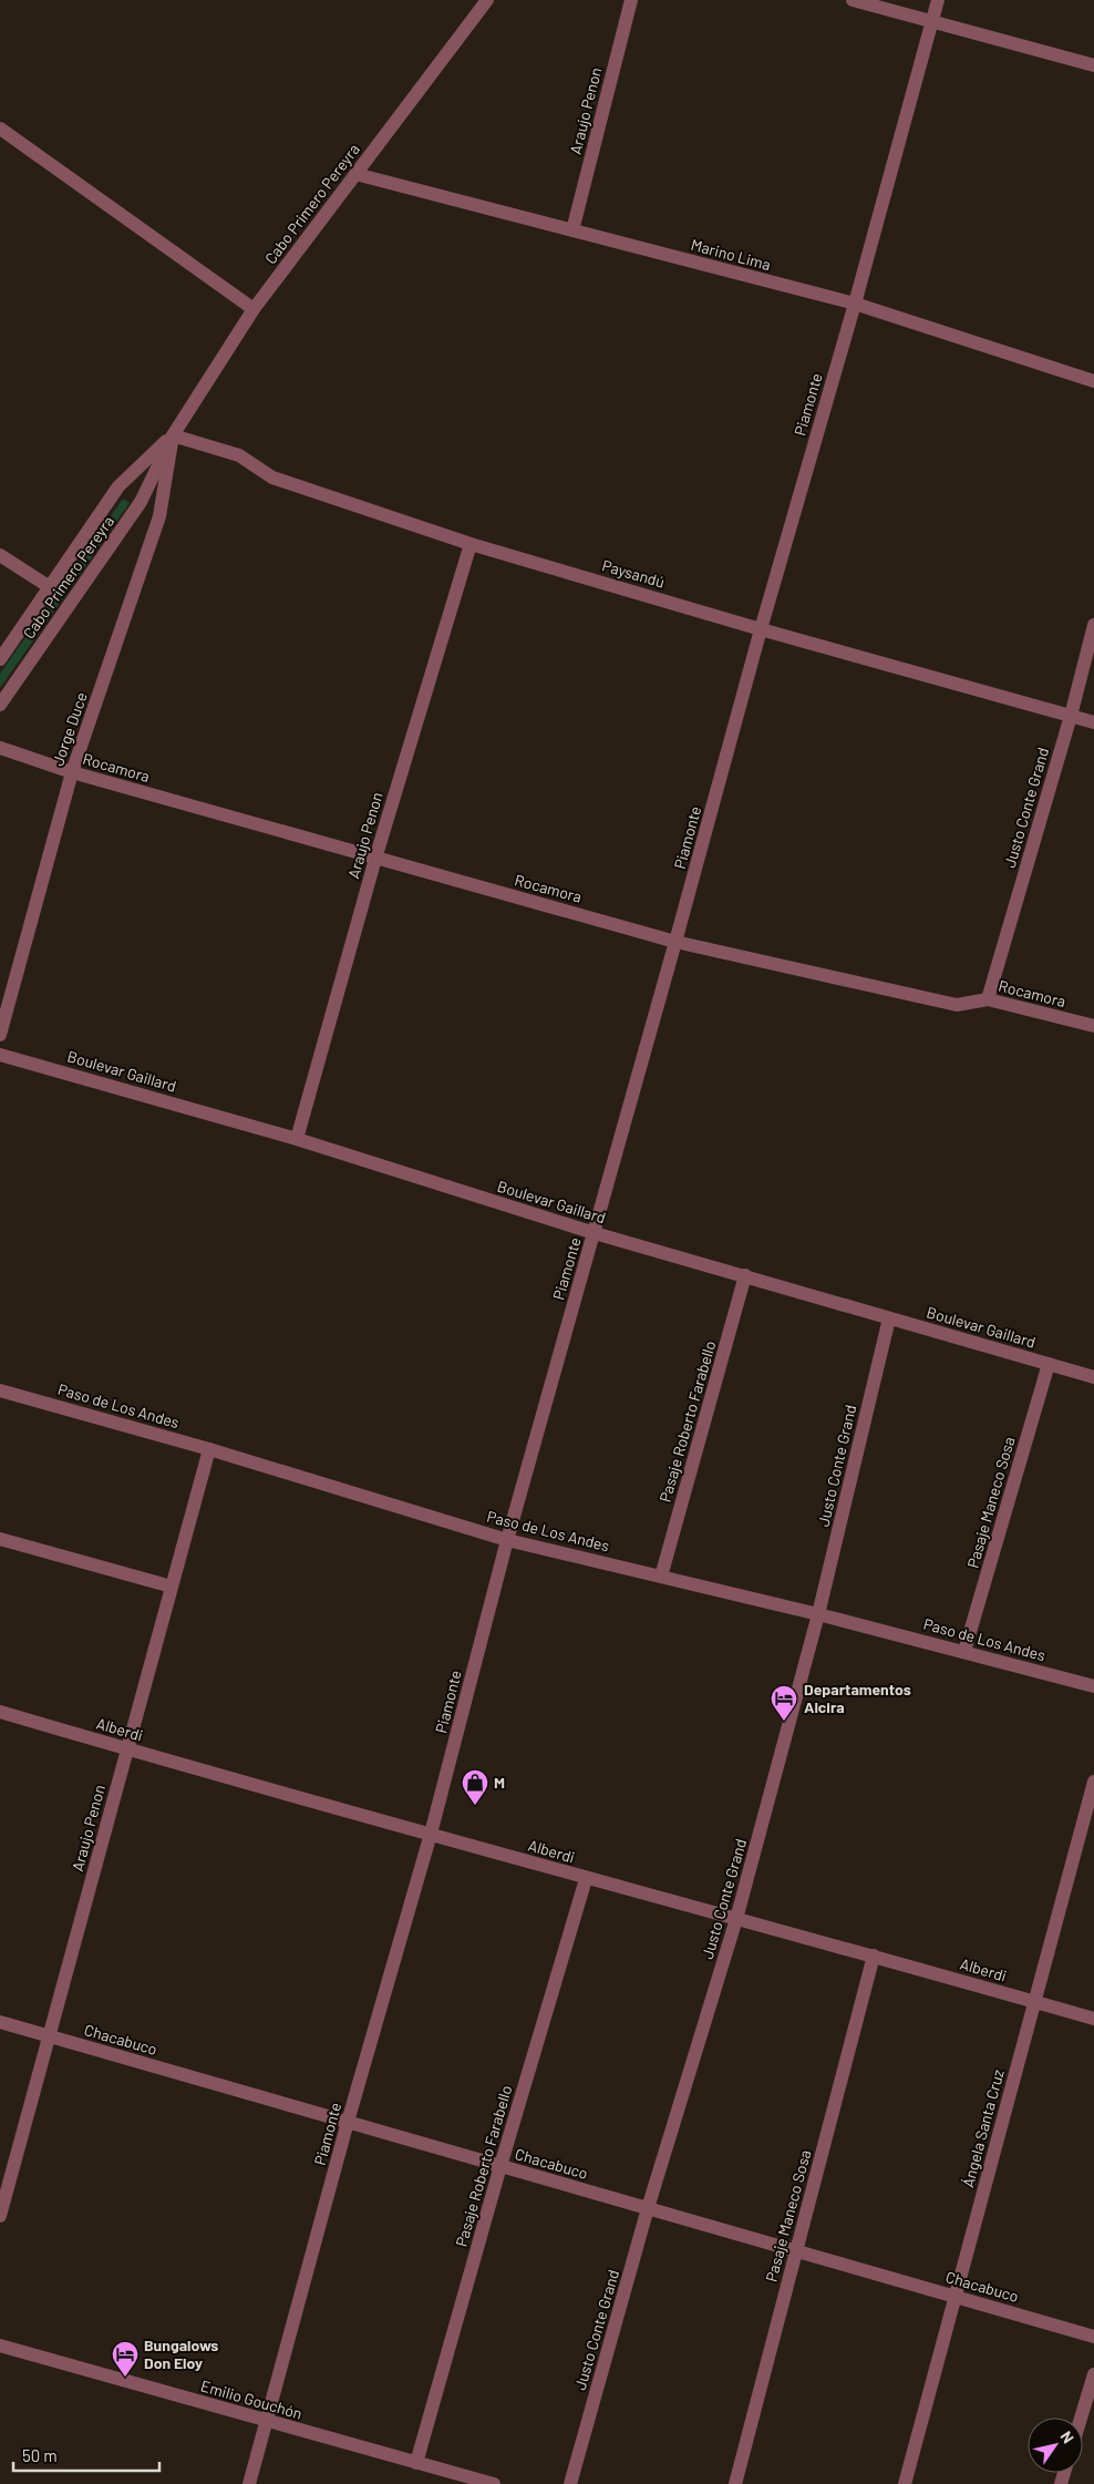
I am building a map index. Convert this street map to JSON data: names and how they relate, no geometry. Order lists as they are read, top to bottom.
{
  "streets": {
    "street": [
      "Araujo Penon",
      "Cabo Primero Pereyra",
      "Marino Lima",
      "Piamonte",
      "Paysandú",
      "Jorge Duce",
      "Rocamora",
      "Justo Conte Grand",
      "Boulevar Gaillard",
      "Paso de Los Andes",
      "Pasaje Roberto Farabello",
      "Pasaje Maneco Sosa",
      "Alberdi",
      "Chacabuco",
      "Ángela Santa Cruz",
      "Emilio Gouchón"
    ]
  },
  "crossings": [
    ["Araujo Penon", "Marino Lima"],
    ["Araujo Penon", "Paysandú"],
    ["Araujo Penon", "Rocamora"],
    ["Araujo Penon", "Boulevar Gaillard"],
    ["Araujo Penon", "Paso de Los Andes"],
    ["Araujo Penon", "Alberdi"],
    ["Araujo Penon", "Chacabuco"],
    ["Cabo Primero Pereyra", "Marino Lima"],
    ["Cabo Primero Pereyra", "Paysandú"],
    ["Cabo Primero Pereyra", "Jorge Duce"],
    ["Marino Lima", "Piamonte"],
    ["Piamonte", "Paysandú"],
    ["Piamonte", "Rocamora"],
    ["Piamonte", "Boulevar Gaillard"],
    ["Piamonte", "Paso de Los Andes"],
    ["Piamonte", "Alberdi"],
    ["Piamonte", "Chacabuco"],
    ["Piamonte", "Emilio Gouchón"],
    ["Paysandú", "Jorge Duce"],
    ["Paysandú", "Justo Conte Grand"],
    ["Jorge Duce", "Rocamora"],
    ["Rocamora", "Justo Conte Grand"],
    ["Justo Conte Grand", "Boulevar Gaillard"],
    ["Justo Conte Grand", "Paso de Los Andes"],
    ["Justo Conte Grand", "Alberdi"],
    ["Justo Conte Grand", "Chacabuco"],
    ["Boulevar Gaillard", "Pasaje Roberto Farabello"],
    ["Boulevar Gaillard", "Pasaje Maneco Sosa"],
    ["Paso de Los Andes", "Pasaje Roberto Farabello"],
    ["Paso de Los Andes", "Pasaje Maneco Sosa"],
    ["Pasaje Roberto Farabello", "Alberdi"],
    ["Pasaje Roberto Farabello", "Chacabuco"],
    ["Pasaje Roberto Farabello", "Emilio Gouchón"],
    ["Pasaje Maneco Sosa", "Alberdi"],
    ["Pasaje Maneco Sosa", "Chacabuco"],
    ["Alberdi", "Ángela Santa Cruz"],
    ["Chacabuco", "Ángela Santa Cruz"]
  ],
  "places": {
    "hotel": ["Departamentos Alcira", "Bungalows Don Eloy"],
    "shop": ["M"]
  },
  "scale_bar": "50 m",
  "north": "top right"
}
